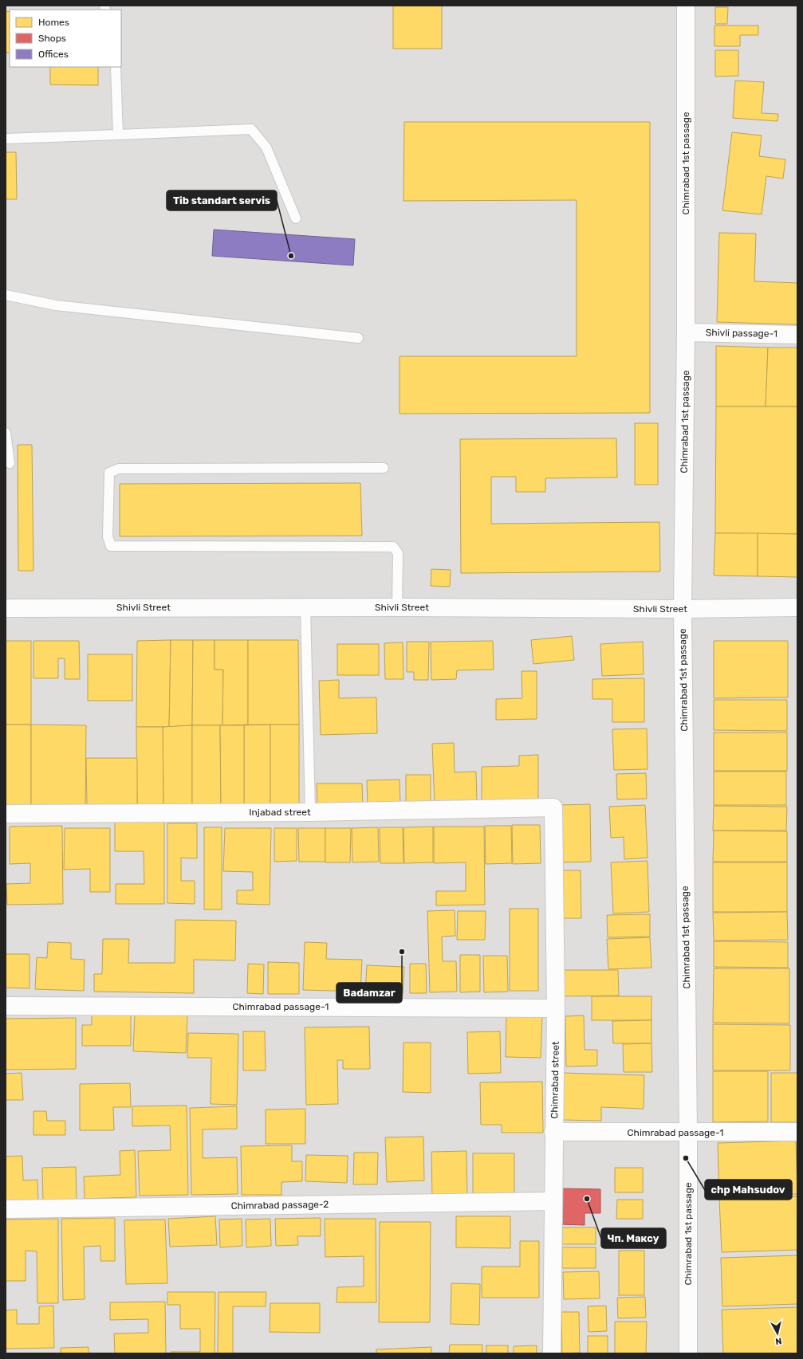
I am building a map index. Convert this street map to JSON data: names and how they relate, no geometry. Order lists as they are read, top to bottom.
{
  "streets": {
    "street": [
      "Chimrabad 1st passage",
      "Shivli passage-1",
      "Shivli Street",
      "Injаbаd street",
      "Chimrаbаd passage-1",
      "Chimrаbаd street",
      "Chimrabad passage-1",
      "Chimrabad passage-2"
    ]
  },
  "crossings": [
    ["Chimrabad 1st passage", "Shivli passage-1"],
    ["Chimrabad 1st passage", "Shivli Street"],
    ["Chimrabad 1st passage", "Chimrabad passage-1"],
    ["Injаbаd street", "Chimrаbаd street"],
    ["Chimrаbаd passage-1", "Chimrаbаd street"],
    ["Chimrаbаd street", "Chimrabad passage-1"],
    ["Chimrаbаd street", "Chimrabad passage-2"]
  ],
  "places": [
    "Tib standart servis",
    "Badamzar",
    "chp Mahsudov",
    "Чп. Максу"
  ],
  "legend": ["Homes", "Shops", "Offices"],
  "north": "bottom"
}
